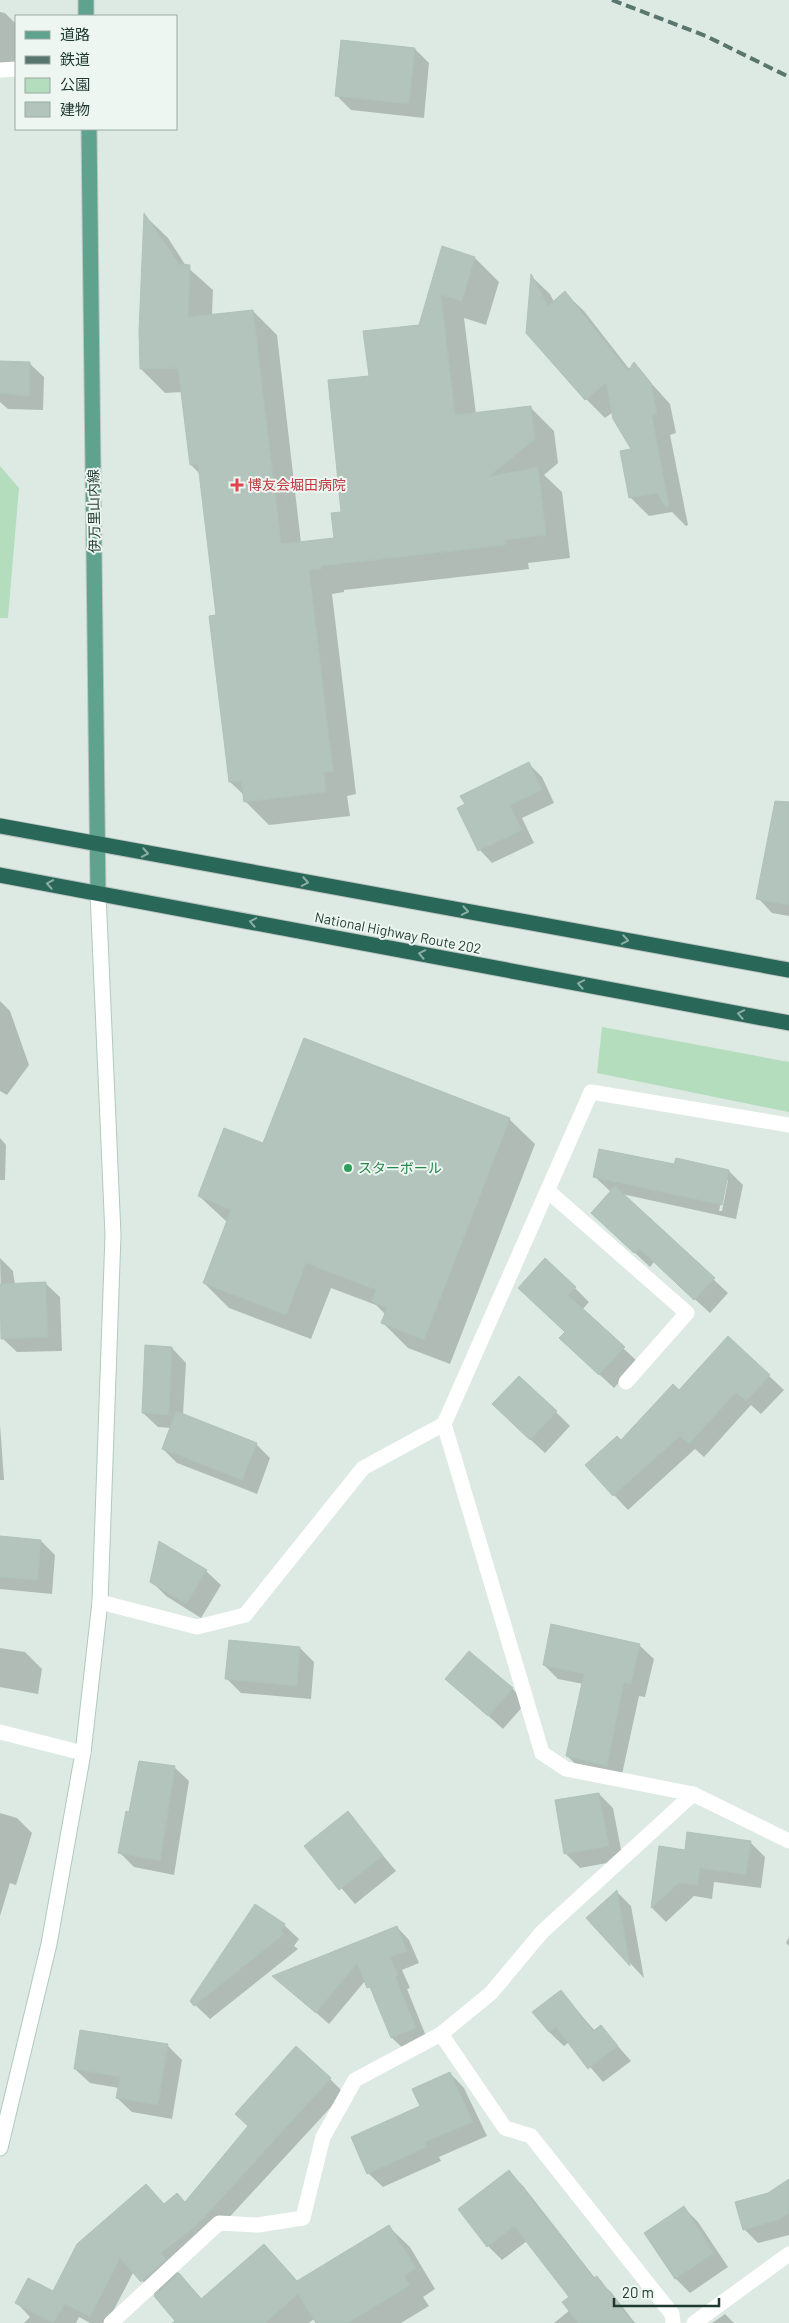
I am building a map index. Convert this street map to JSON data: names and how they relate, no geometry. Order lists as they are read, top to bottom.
{
  "streets": {
    "highway": ["National Highway Route 202"],
    "main road": ["伊万里山内線"]
  },
  "crossings": [
    ["伊万里山内線", "National Highway Route 202"]
  ],
  "places": {
    "health": ["博友会堀田病院"],
    "other": ["スターボール"]
  },
  "legend": [
    "道路",
    "鉄道",
    "公園",
    "建物"
  ],
  "scale_bar": "20 m"
}
